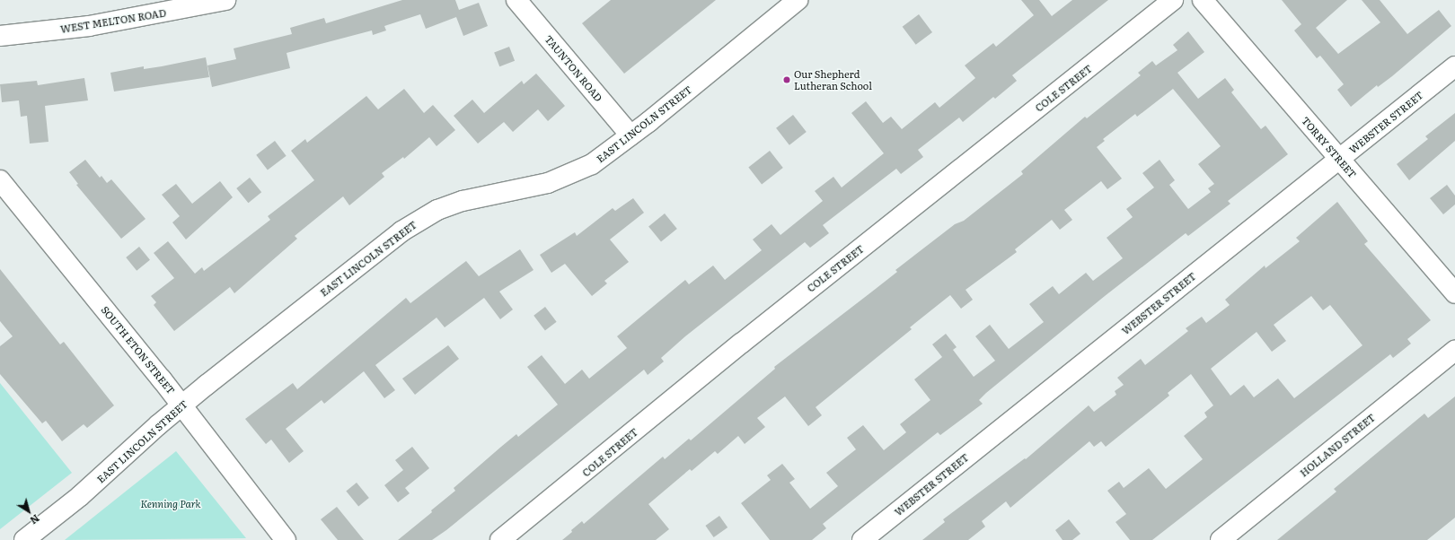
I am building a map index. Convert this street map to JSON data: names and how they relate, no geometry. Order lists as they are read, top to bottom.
{
  "streets": {
    "street": [
      "WEST MELTON ROAD",
      "TAUNTON ROAD",
      "COLE STREET",
      "WEBSTER STREET",
      "EAST LINCOLN STREET",
      "TORRY STREET",
      "SOUTH ETON STREET",
      "HOLLAND STREET"
    ]
  },
  "crossings": [
    ["TAUNTON ROAD", "EAST LINCOLN STREET"],
    ["WEBSTER STREET", "TORRY STREET"],
    ["EAST LINCOLN STREET", "SOUTH ETON STREET"]
  ],
  "parks": ["Kenning Park"],
  "places": ["Our Shepherd Lutheran School"],
  "north": "bottom right"
}
